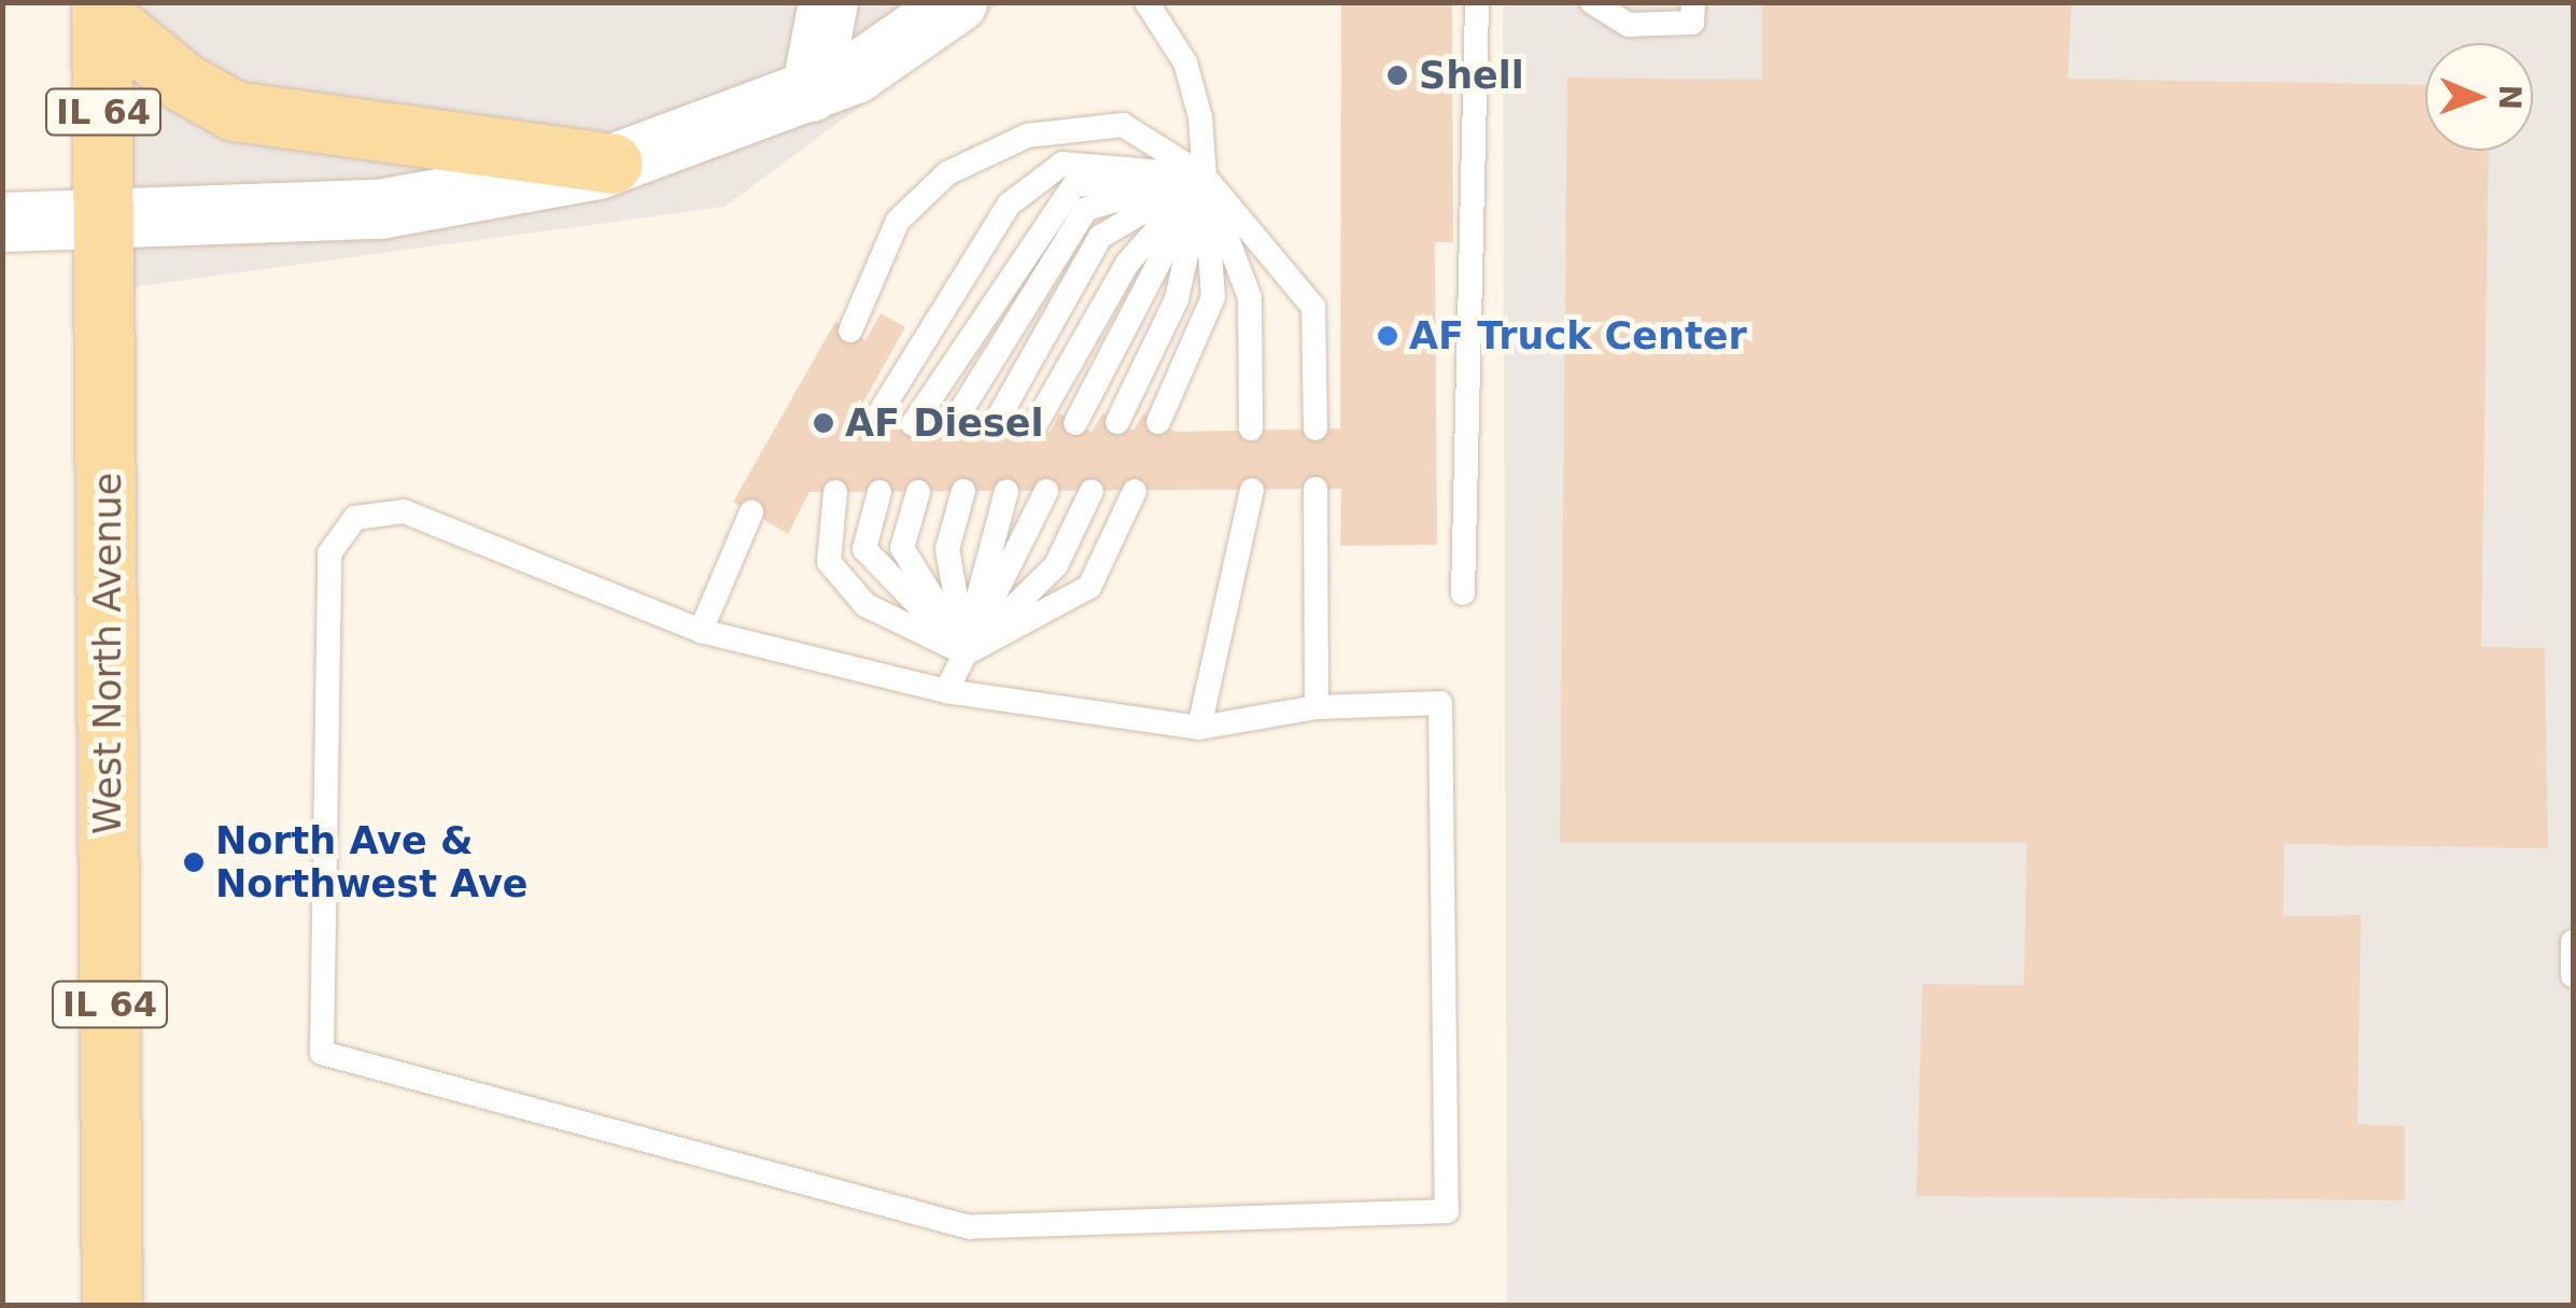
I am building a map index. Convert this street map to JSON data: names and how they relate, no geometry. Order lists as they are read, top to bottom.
{
  "streets": {
    "main road": ["IL 64", "West North Avenue"]
  },
  "places": [
    "Shell",
    "AF Truck Center",
    "AF Diesel",
    "North Ave & Northwest Ave"
  ],
  "north": "right"
}
